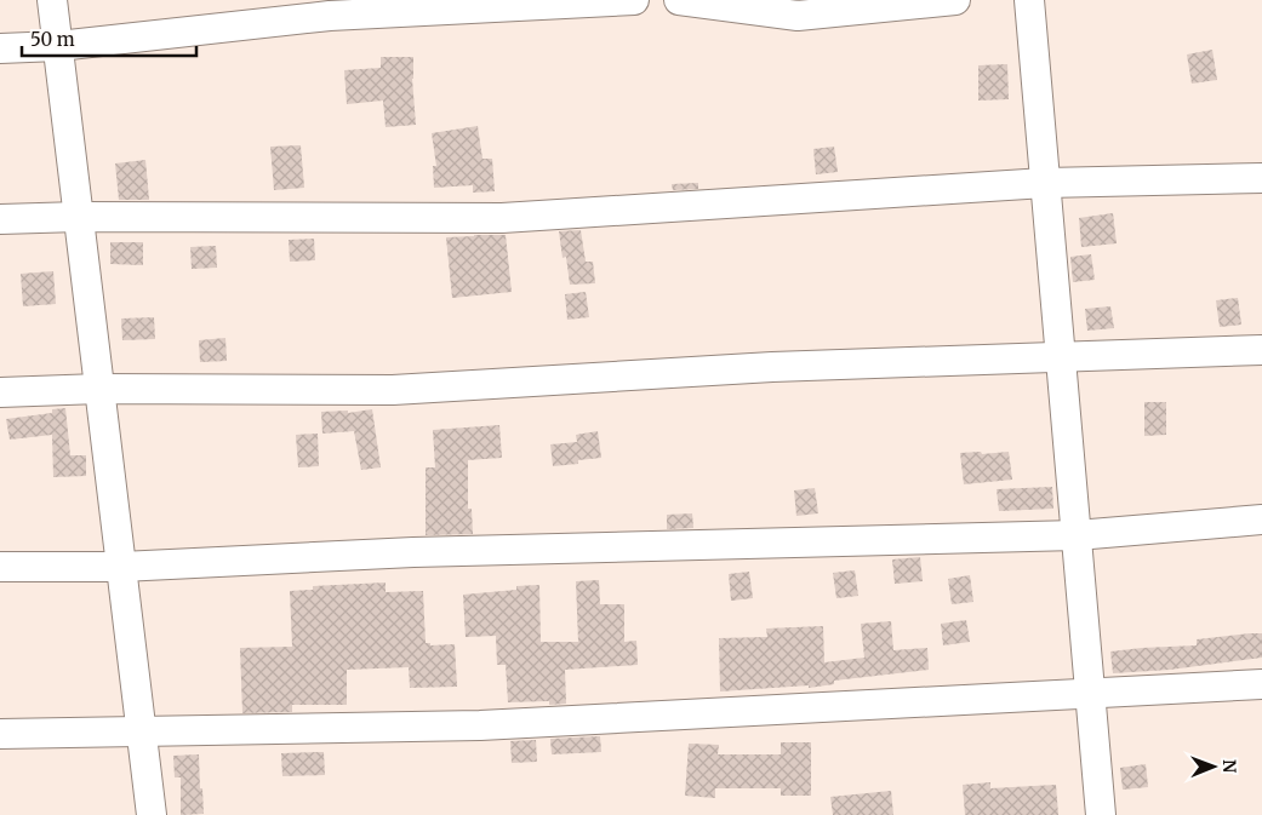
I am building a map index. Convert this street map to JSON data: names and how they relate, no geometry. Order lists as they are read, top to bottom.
{
  "scale_bar": "50 m",
  "north": "right"
}
